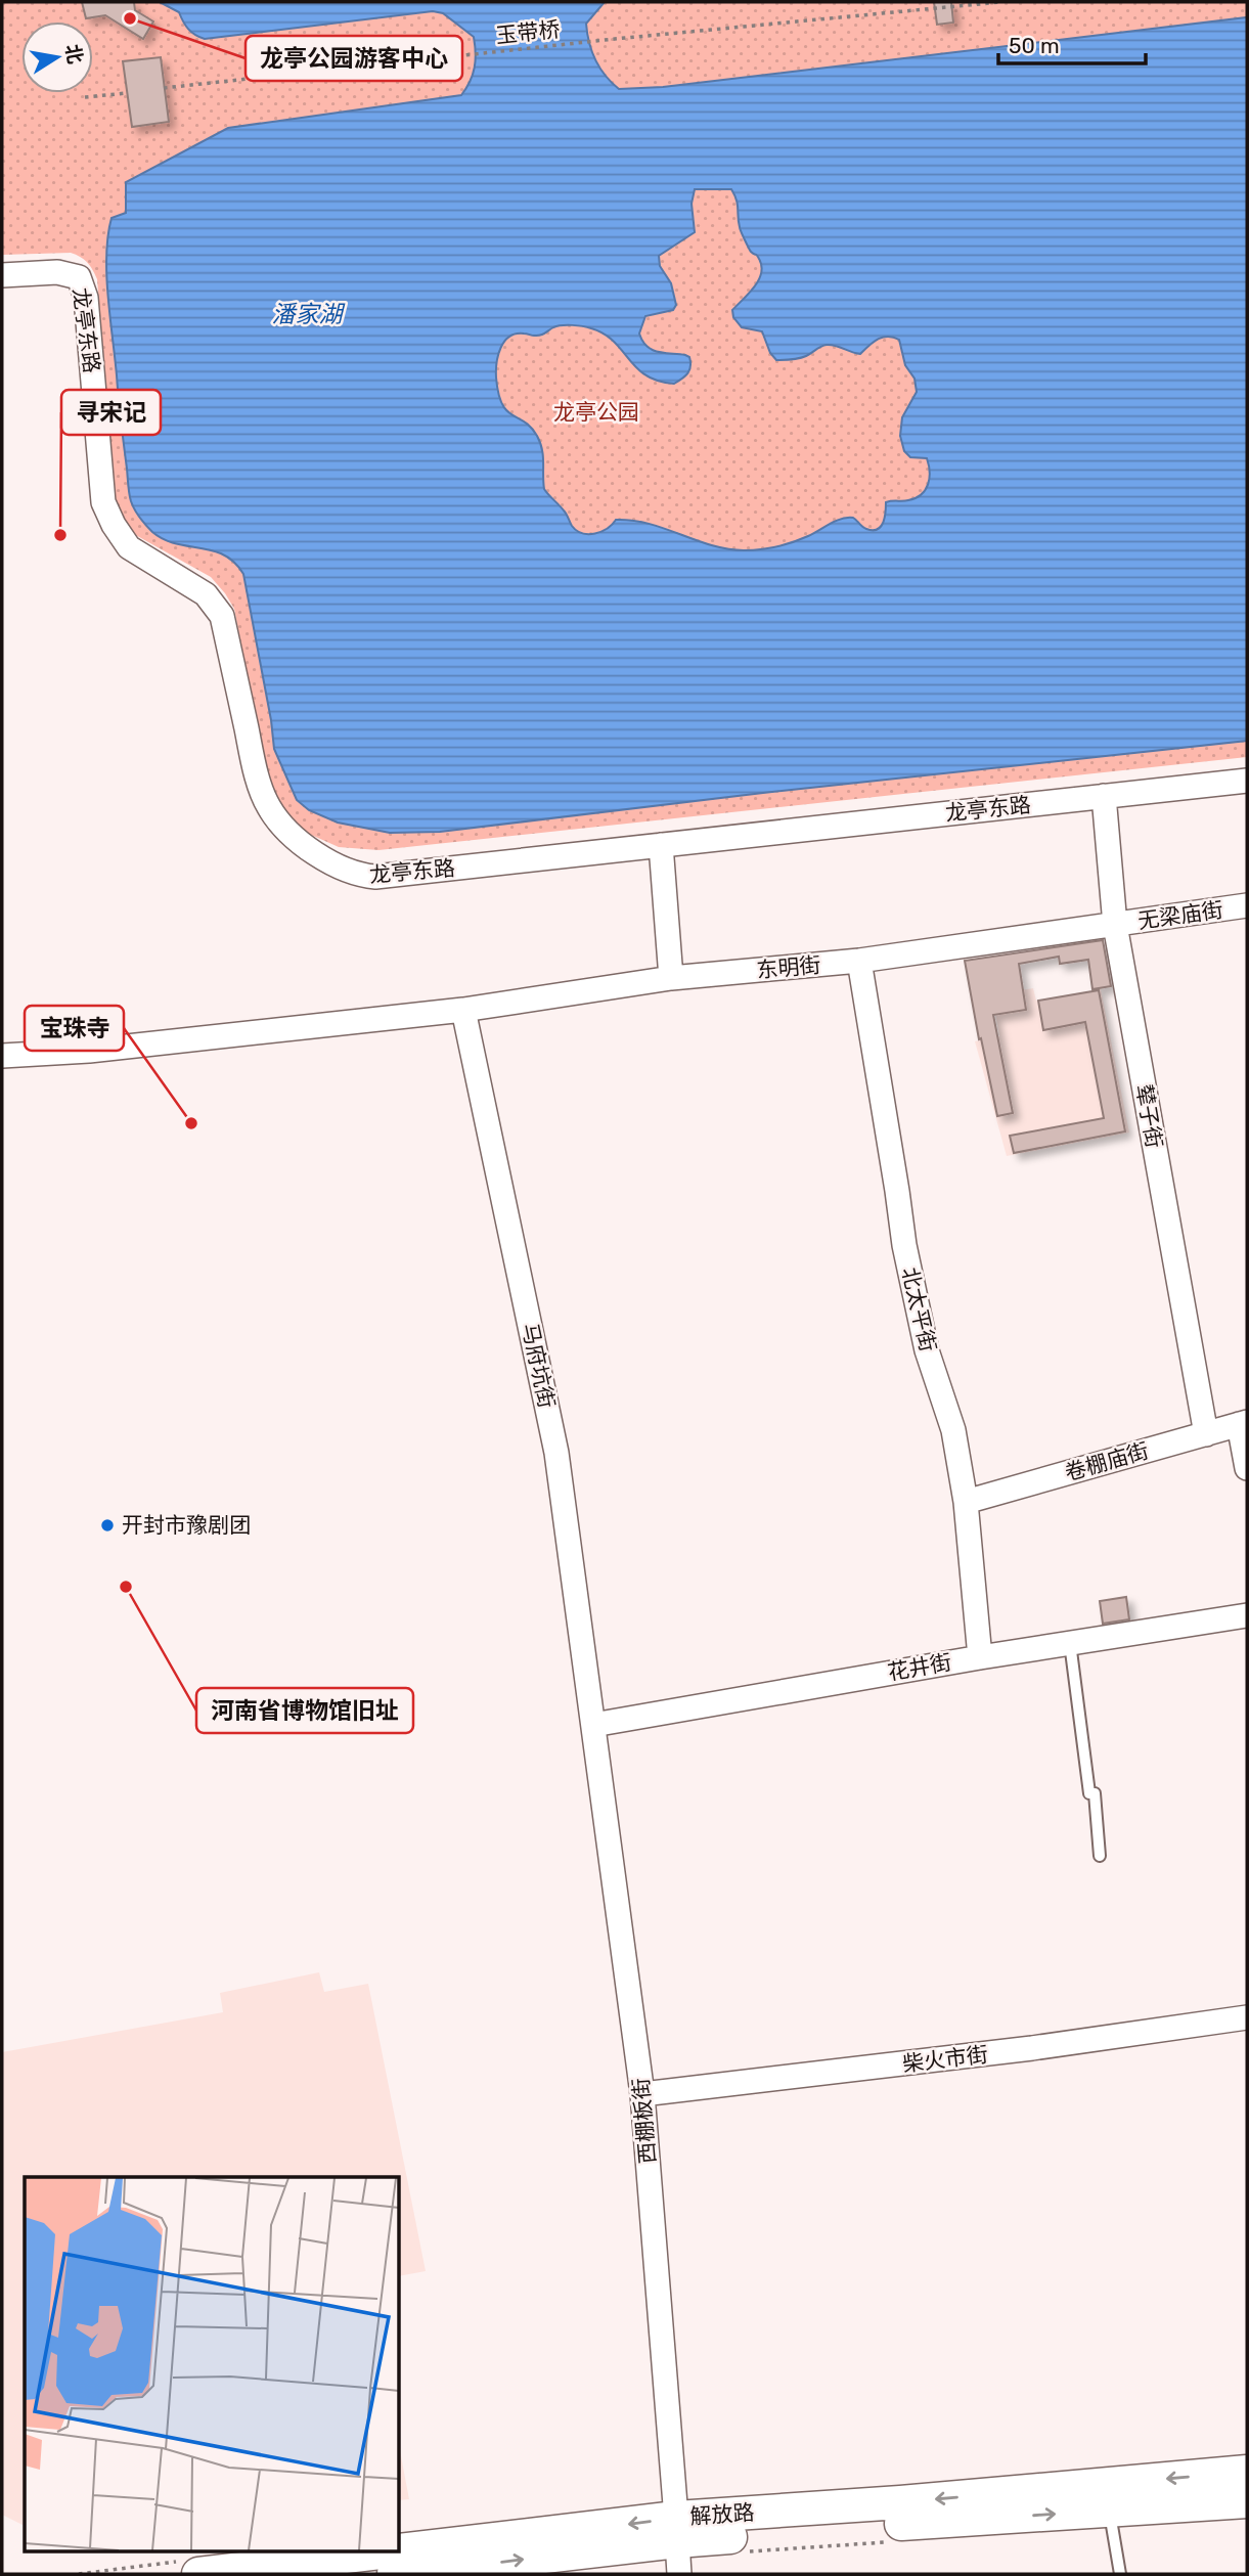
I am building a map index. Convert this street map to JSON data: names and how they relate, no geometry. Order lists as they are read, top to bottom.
{
  "streets": {
    "main road": ["解放路"],
    "street": [
      "龙亭东路",
      "无梁庙街",
      "东明街",
      "辇子街",
      "北太平街",
      "马府坑街",
      "卷棚庙街",
      "花井街",
      "柴火市街",
      "西棚板街"
    ],
    "path": ["玉带桥"]
  },
  "crossings": [
    ["龙亭东路", "辇子街"],
    ["无梁庙街", "东明街"],
    ["无梁庙街", "辇子街"],
    ["东明街", "辇子街"],
    ["东明街", "北太平街"],
    ["东明街", "马府坑街"],
    ["辇子街", "卷棚庙街"],
    ["北太平街", "卷棚庙街"],
    ["北太平街", "花井街"],
    ["马府坑街", "花井街"],
    ["马府坑街", "西棚板街"],
    ["花井街", "西棚板街"],
    ["柴火市街", "西棚板街"],
    ["西棚板街", "解放路"]
  ],
  "water": ["潘家湖"],
  "parks": ["龙亭公园"],
  "places": [
    "龙亭公园游客中心",
    "寻宋记",
    "宝珠寺",
    "开封市豫剧团",
    "河南省博物馆旧址"
  ],
  "scale_bar": "50 m",
  "north": "right"
}
